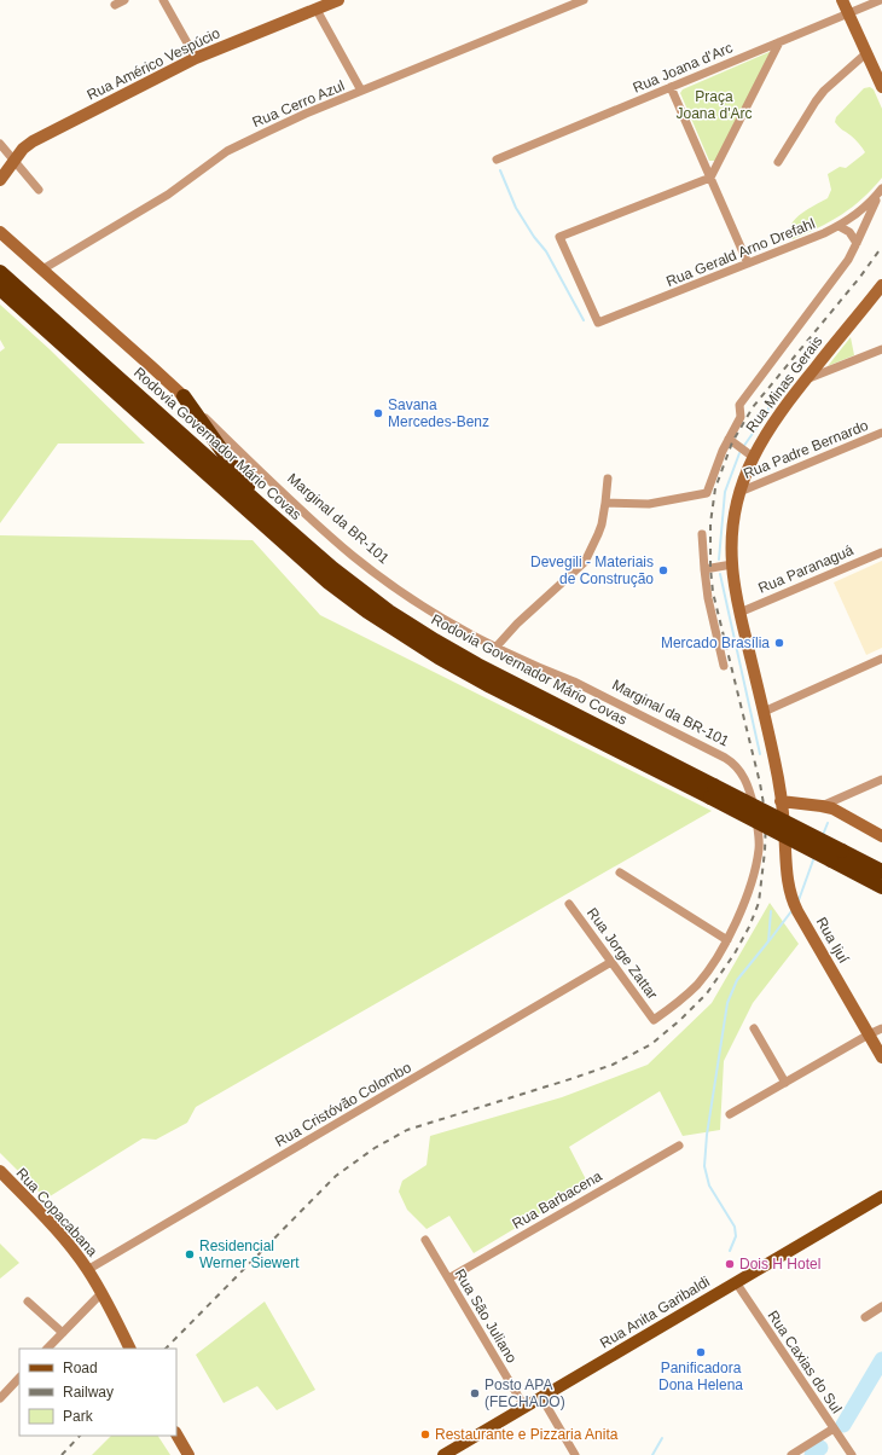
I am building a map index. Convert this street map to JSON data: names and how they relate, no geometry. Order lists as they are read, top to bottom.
{
  "streets": {
    "highway": ["Rodovia Governador Mário Covas"],
    "main road": [
      "Rua Américo Vespúcio",
      "Rua Minas Gerais",
      "Marginal da BR-101",
      "Rua Ijuí",
      "Rua Copacabana",
      "Rua Anita Garibaldi"
    ],
    "street": [
      "Rua Joana d'Arc",
      "Rua Cerro Azul",
      "Rua Gerald Arno Drefahl",
      "Rua Padre Bernardo",
      "Rua Paranaguá",
      "Rua Jorge Zattar",
      "Rua Cristóvão Colombo",
      "Rua Barbacena",
      "Rua São Juliano",
      "Rua Caxias do Sul"
    ]
  },
  "crossings": [
    ["Rua Cerro Azul", "Marginal da BR-101"],
    ["Rua Minas Gerais", "Rua Padre Bernardo"],
    ["Rua Minas Gerais", "Rua Paranaguá"],
    ["Rua Minas Gerais", "Rua Ijuí"],
    ["Marginal da BR-101", "Rua Jorge Zattar"],
    ["Rua Jorge Zattar", "Rua Cristóvão Colombo"],
    ["Rua Cristóvão Colombo", "Rua Copacabana"],
    ["Rua Barbacena", "Rua São Juliano"],
    ["Rua Anita Garibaldi", "Rua São Juliano"],
    ["Rua Anita Garibaldi", "Rua Caxias do Sul"]
  ],
  "parks": ["Praça Joana d'Arc"],
  "places": [
    "Savana Mercedes-Benz",
    "Devegili - Materiais de Construção",
    "Mercado Brasília",
    "Residencial Werner Siewert",
    "Dois H Hotel",
    "Panificadora Dona Helena",
    "Posto APA (FECHADO)",
    "Restaurante e Pizzaria Anita"
  ],
  "legend": ["Road", "Railway", "Park"]
}
